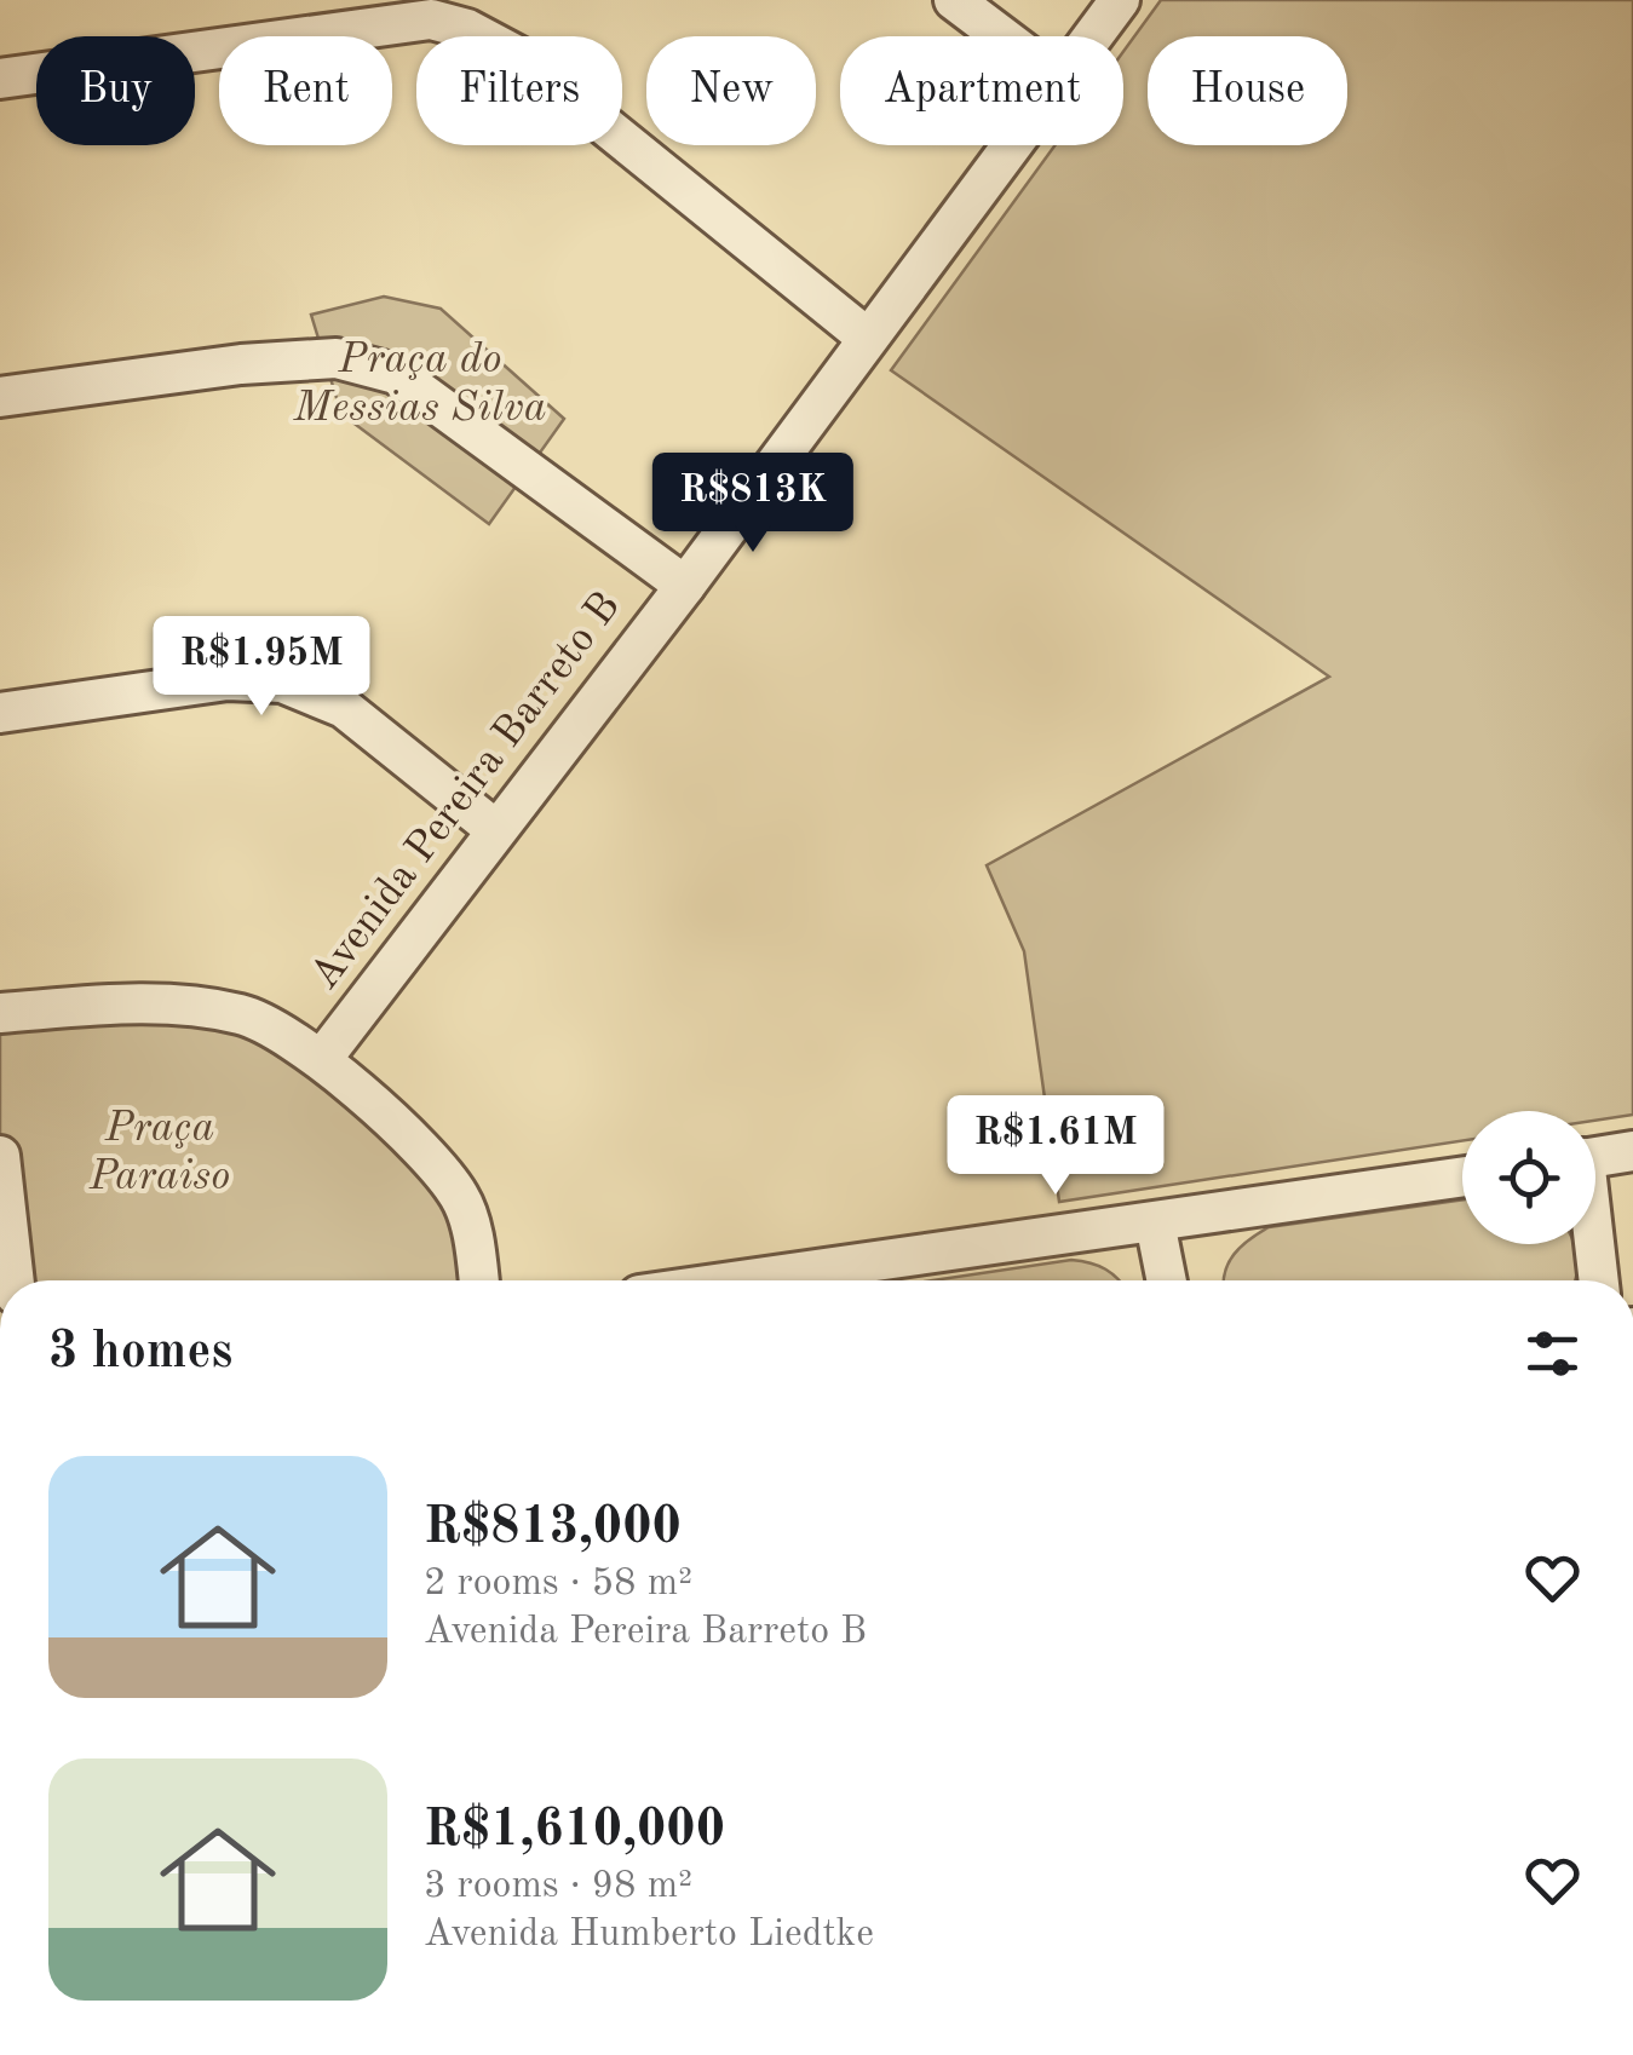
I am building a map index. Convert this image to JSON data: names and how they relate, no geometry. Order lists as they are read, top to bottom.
{
  "streets": {
    "street": ["Avenida Pereira Barreto B"]
  },
  "parks": ["Praça do Messias Silva", "Praça Paraiso"],
  "page": {
    "chip": [
      "Buy",
      "Rent",
      "Filters",
      "New",
      "Apartment",
      "House"
    ],
    "price": ["R$813K", "R$1.95M", "R$1.61M"],
    "heading": "3 homes",
    "list": [
      {
        "name": "R$813,000",
        "note": "2 rooms · 58 m² · Avenida Pereira Barreto B"
      },
      {
        "name": "R$1,610,000",
        "note": "3 rooms · 98 m² · Avenida Humberto Liedtke"
      }
    ]
  }
}
